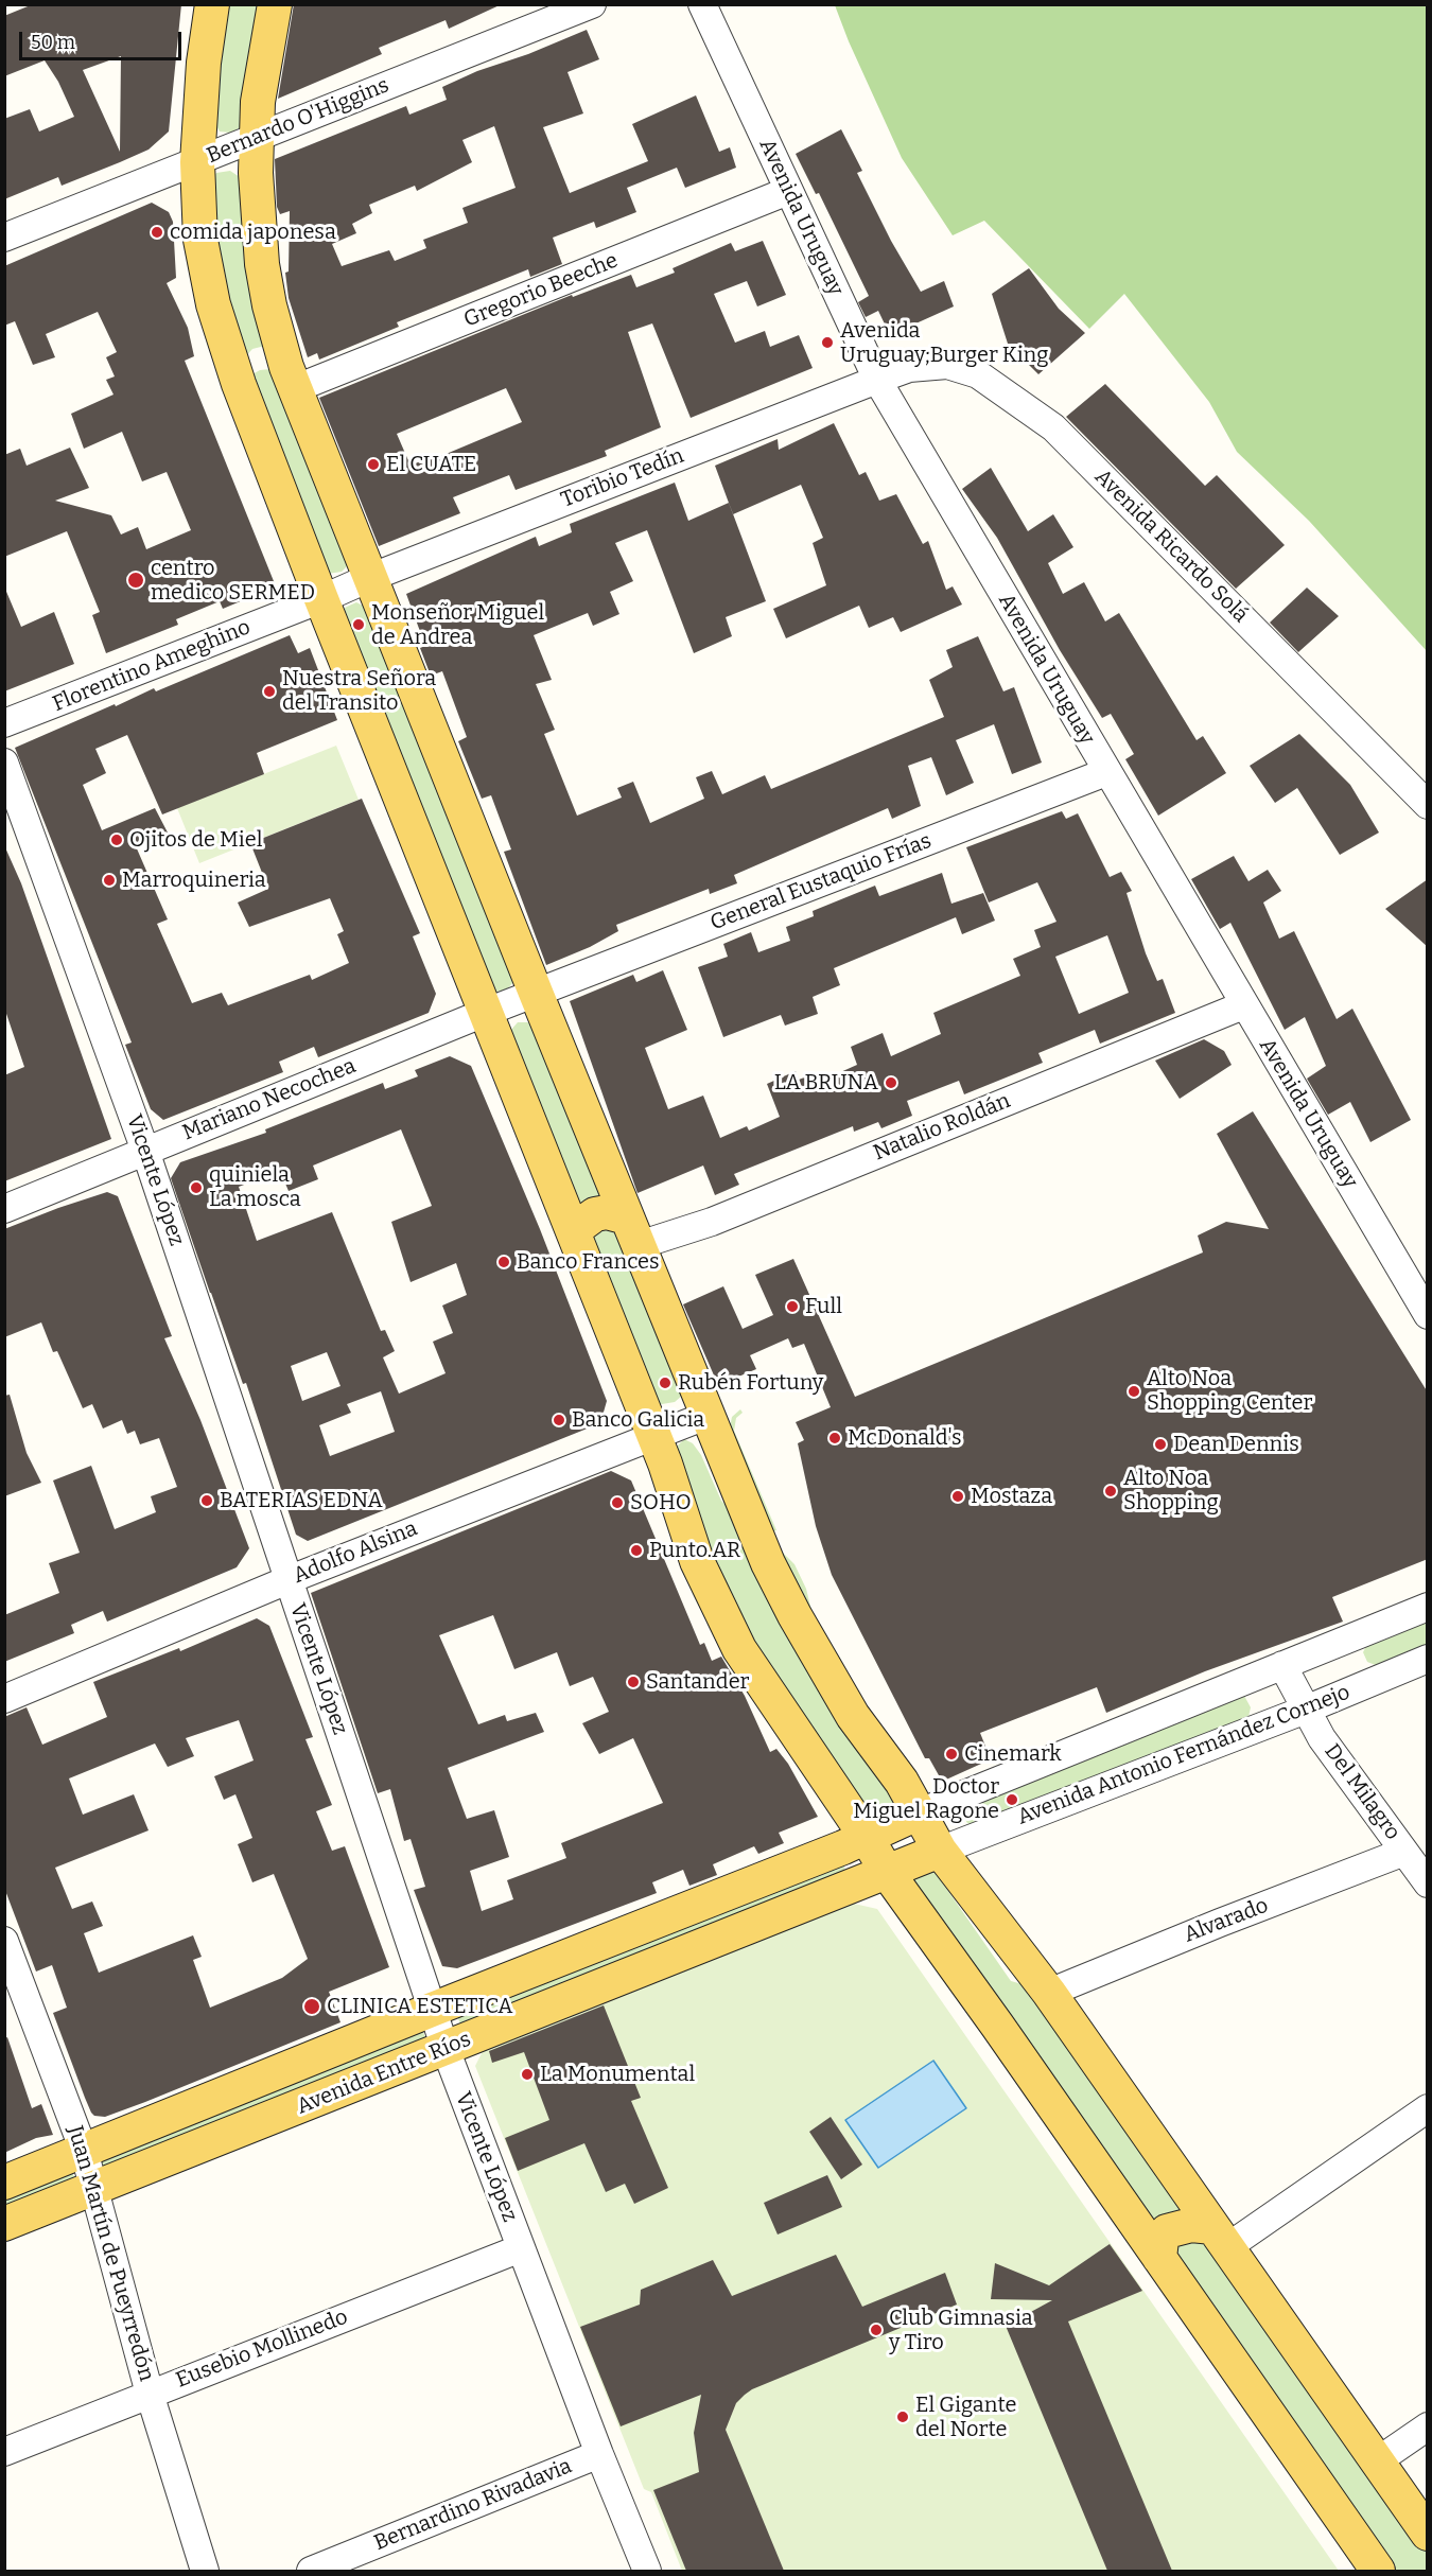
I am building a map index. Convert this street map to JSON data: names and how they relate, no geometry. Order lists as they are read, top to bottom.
{
  "streets": {
    "main road": ["Avenida Antonio Fernández Cornejo", "Avenida Entre Ríos"],
    "street": [
      "Bernardo O'Higgins",
      "Avenida Uruguay",
      "Gregorio Beeche",
      "Toribio Tedín",
      "Avenida Ricardo Solá",
      "Florentino Ameghino",
      "General Eustaquio Frías",
      "Mariano Necochea",
      "Natalio Roldán",
      "Vicente López",
      "Adolfo Alsina",
      "Del Milagro",
      "Alvarado",
      "Juan Martín de Pueyrredón",
      "Eusebio Mollinedo",
      "Bernardino Rivadavia"
    ]
  },
  "crossings": [
    ["Avenida Uruguay", "Gregorio Beeche"],
    ["Avenida Uruguay", "Toribio Tedín"],
    ["Avenida Uruguay", "Avenida Ricardo Solá"],
    ["Avenida Uruguay", "General Eustaquio Frías"],
    ["Avenida Uruguay", "Natalio Roldán"],
    ["Toribio Tedín", "Avenida Ricardo Solá"],
    ["Toribio Tedín", "Florentino Ameghino"],
    ["General Eustaquio Frías", "Mariano Necochea"],
    ["Mariano Necochea", "Vicente López"],
    ["Vicente López", "Adolfo Alsina"],
    ["Vicente López", "Avenida Entre Ríos"],
    ["Vicente López", "Eusebio Mollinedo"],
    ["Vicente López", "Bernardino Rivadavia"],
    ["Avenida Antonio Fernández Cornejo", "Del Milagro"],
    ["Avenida Antonio Fernández Cornejo", "Avenida Entre Ríos"],
    ["Del Milagro", "Alvarado"],
    ["Avenida Entre Ríos", "Juan Martín de Pueyrredón"],
    ["Juan Martín de Pueyrredón", "Eusebio Mollinedo"]
  ],
  "places": [
    "comida japonesa",
    "Avenida Uruguay;Burger King",
    "El CUATE",
    "centro medico SERMED",
    "Monseñor Miguel de Andrea",
    "Nuestra Señora del Transito",
    "Ojitos de Miel",
    "Marroquineria",
    "LA BRUNA",
    "quiniela La mosca",
    "Banco Frances",
    "Full",
    "Rubén Fortuny",
    "Alto Noa Shopping Center",
    "Banco Galicia",
    "McDonald's",
    "Dean Dennis",
    "Alto Noa Shopping",
    "Mostaza",
    "BATERIAS EDNA",
    "SOHO",
    "Punto.AR",
    "Santander",
    "Cinemark",
    "Doctor Miguel Ragone",
    "CLINICA ESTETICA",
    "La Monumental",
    "Club Gimnasia y Tiro",
    "El Gigante del Norte"
  ],
  "scale_bar": "50 m"
}
